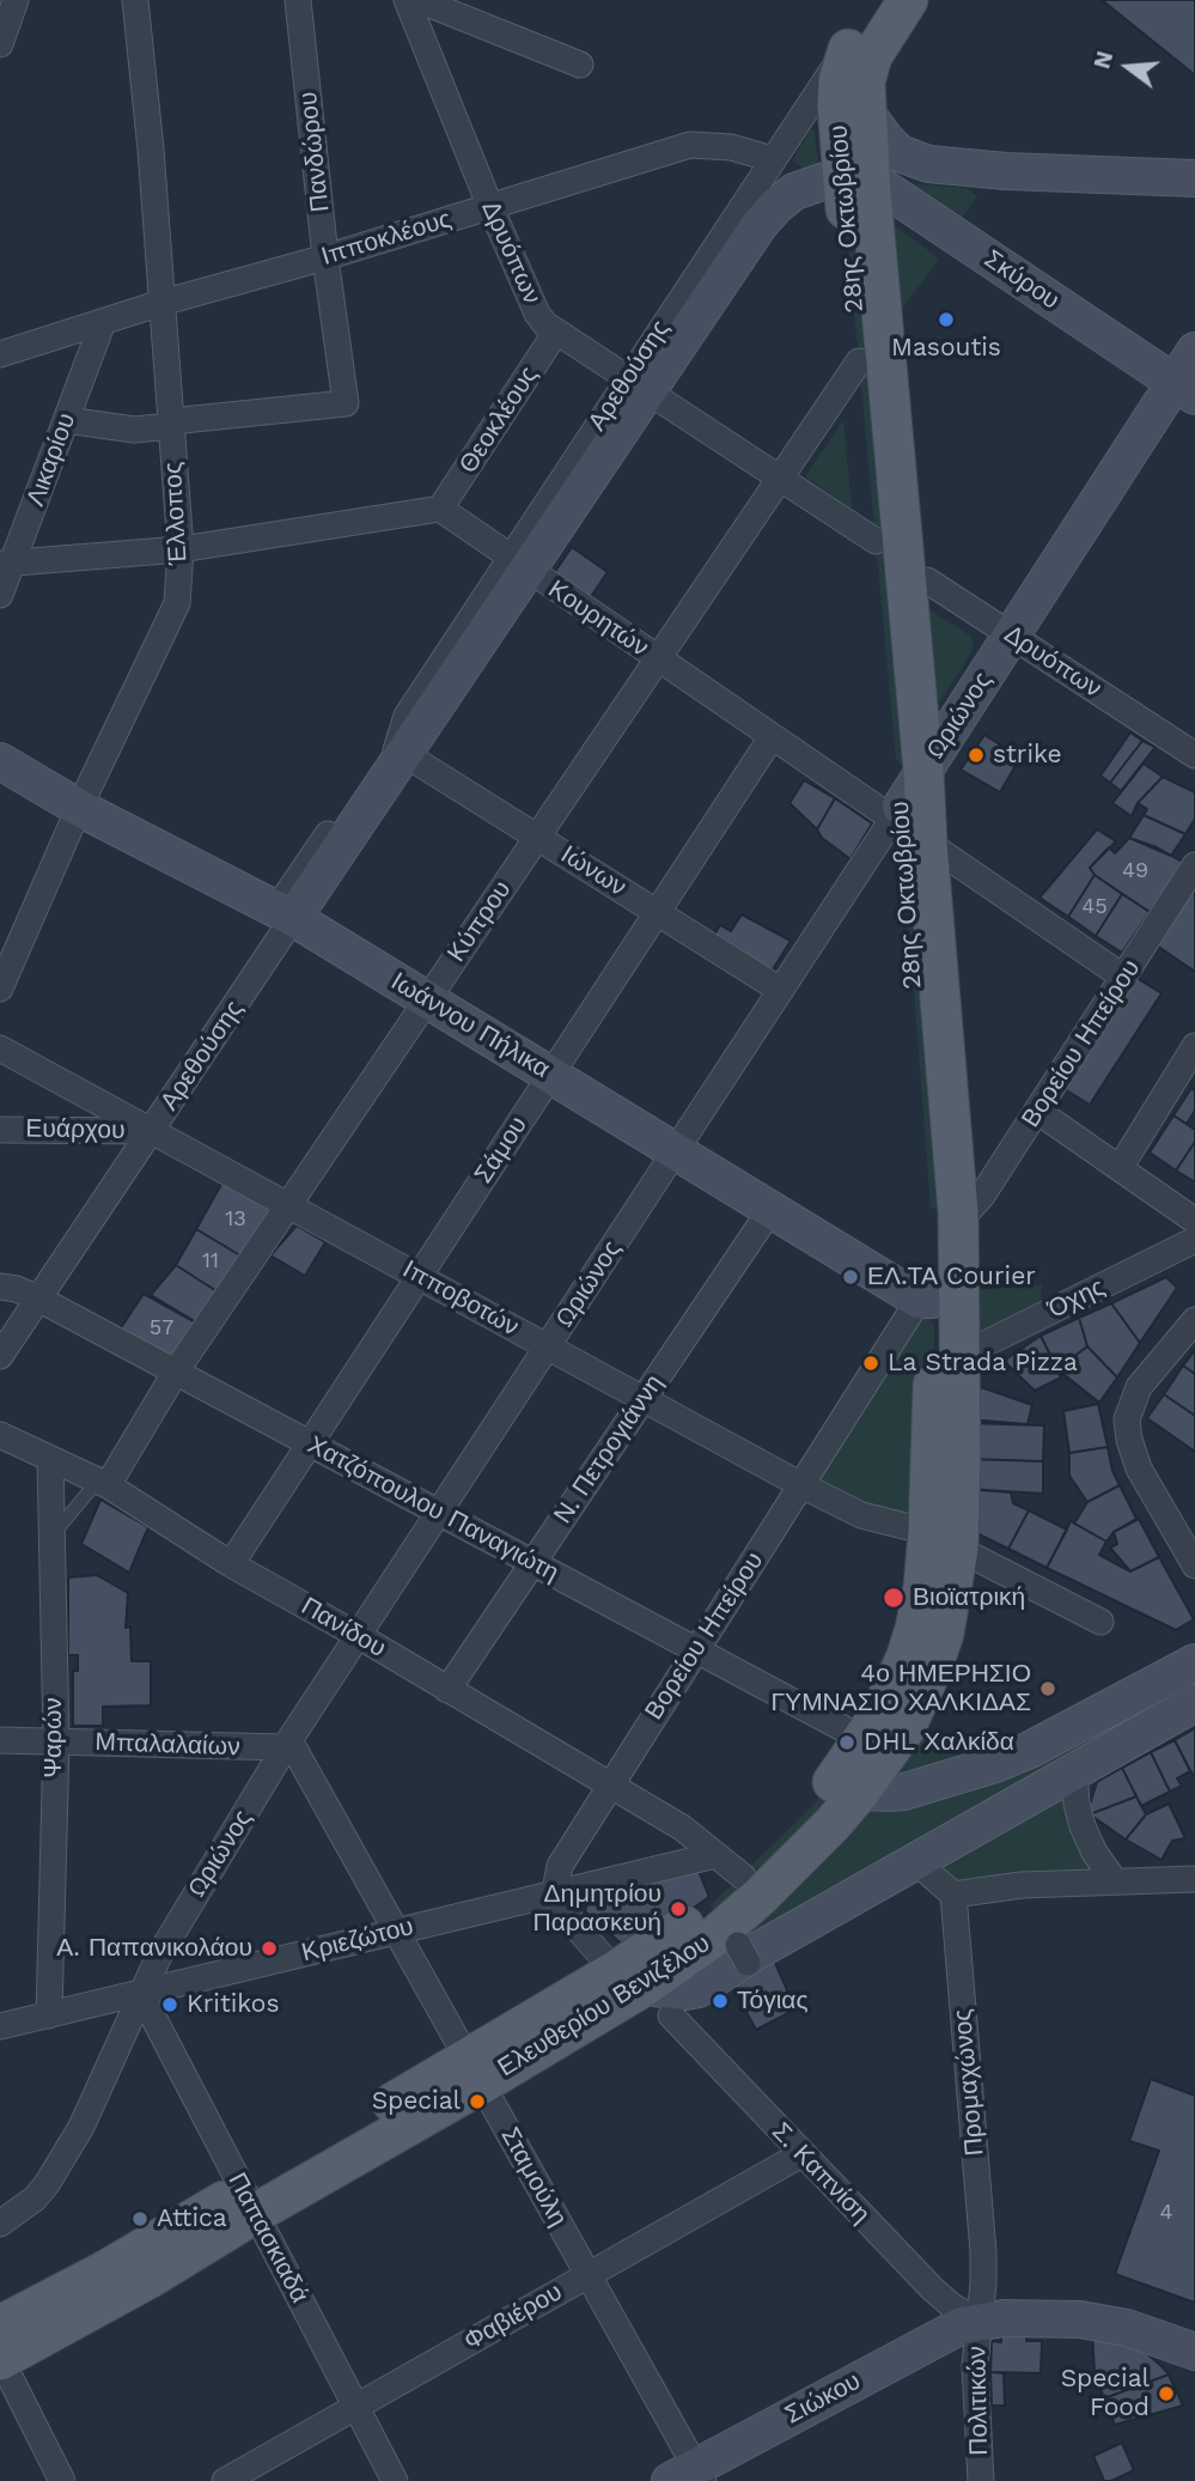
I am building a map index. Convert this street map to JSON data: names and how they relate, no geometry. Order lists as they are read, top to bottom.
{
  "streets": {
    "main road": ["28ης Οκτωβρίου", "Αρεθούσης", "Ελευθερίου Βενιζέλου"],
    "street": [
      "Πανδώρου",
      "Ιπποκλέους",
      "Δρυόπων",
      "Σκύρου",
      "Θεοκλέους",
      "Λικαρίου",
      "Έλλοπος",
      "Κουρητών",
      "Ωριώνος",
      "Ιώνων",
      "Κύπρου",
      "Ιωάννου Πήλικα",
      "Βορείου Ηπείρου",
      "Ευάρχου",
      "Σάμου",
      "Ιπποβοτών",
      "Όχης",
      "Ν. Πετρογιάννη",
      "Χατζόπουλου Παναγιώτη",
      "Πανίδου",
      "Ψαρών",
      "Μπαλαλαίων",
      "Κριεζώτου",
      "Προμαχώνος",
      "Σ. Καπνίση",
      "Σταμούλη",
      "Παπασκιαδά",
      "Φαβιέρου",
      "Σιώκου",
      "Πολιτικών"
    ]
  },
  "crossings": [
    ["Πανδώρου", "Ιπποκλέους"],
    ["Πανδώρου", "Έλλοπος"],
    ["28ης Οκτωβρίου", "Δρυόπων"],
    ["28ης Οκτωβρίου", "Σκύρου"],
    ["28ης Οκτωβρίου", "Αρεθούσης"],
    ["28ης Οκτωβρίου", "Κουρητών"],
    ["28ης Οκτωβρίου", "Ωριώνος"],
    ["28ης Οκτωβρίου", "Κύπρου"],
    ["28ης Οκτωβρίου", "Ιωάννου Πήλικα"],
    ["28ης Οκτωβρίου", "Βορείου Ηπείρου"],
    ["28ης Οκτωβρίου", "Ιπποβοτών"],
    ["28ης Οκτωβρίου", "Όχης"],
    ["28ης Οκτωβρίου", "Χατζόπουλου Παναγιώτη"],
    ["28ης Οκτωβρίου", "Ελευθερίου Βενιζέλου"],
    ["Ιπποκλέους", "Δρυόπων"],
    ["Ιπποκλέους", "Αρεθούσης"],
    ["Ιπποκλέους", "Λικαρίου"],
    ["Ιπποκλέους", "Έλλοπος"],
    ["Δρυόπων", "Αρεθούσης"],
    ["Δρυόπων", "Θεοκλέους"],
    ["Δρυόπων", "Ωριώνος"],
    ["Δρυόπων", "Κύπρου"],
    ["Σκύρου", "Αρεθούσης"],
    ["Σκύρου", "Ωριώνος"],
    ["Αρεθούσης", "Κουρητών"],
    ["Αρεθούσης", "Ιώνων"],
    ["Αρεθούσης", "Ιωάννου Πήλικα"],
    ["Αρεθούσης", "Ευάρχου"],
    ["Αρεθούσης", "Ιπποβοτών"],
    ["Αρεθούσης", "Χατζόπουλου Παναγιώτη"],
    ["Θεοκλέους", "Κουρητών"],
    ["Έλλοπος", "Ιωάννου Πήλικα"],
    ["Κουρητών", "Ωριώνος"],
    ["Κουρητών", "Κύπρου"],
    ["Κουρητών", "Βορείου Ηπείρου"],
    ["Κουρητών", "Σάμου"],
    ["Ωριώνος", "Ιώνων"],
    ["Ωριώνος", "Ιωάννου Πήλικα"],
    ["Ωριώνος", "Ιπποβοτών"],
    ["Ωριώνος", "Χατζόπουλου Παναγιώτη"],
    ["Ωριώνος", "Πανίδου"],
    ["Ωριώνος", "Μπαλαλαίων"],
    ["Ωριώνος", "Κριεζώτου"],
    ["Ωριώνος", "Σταμούλη"],
    ["Ωριώνος", "Παπασκιαδά"],
    ["Ιώνων", "Κύπρου"],
    ["Ιώνων", "Σάμου"],
    ["Κύπρου", "Ιωάννου Πήλικα"],
    ["Κύπρου", "Ιπποβοτών"],
    ["Κύπρου", "Χατζόπουλου Παναγιώτη"],
    ["Κύπρου", "Πανίδου"],
    ["Ιωάννου Πήλικα", "Βορείου Ηπείρου"],
    ["Ιωάννου Πήλικα", "Σάμου"],
    ["Ιωάννου Πήλικα", "Ν. Πετρογιάννη"],
    ["Βορείου Ηπείρου", "Ιπποβοτών"],
    ["Βορείου Ηπείρου", "Χατζόπουλου Παναγιώτη"],
    ["Βορείου Ηπείρου", "Πανίδου"],
    ["Βορείου Ηπείρου", "Κριεζώτου"],
    ["Ευάρχου", "Ιπποβοτών"],
    ["Σάμου", "Ιπποβοτών"],
    ["Σάμου", "Χατζόπουλου Παναγιώτη"],
    ["Σάμου", "Πανίδου"],
    ["Ιπποβοτών", "Ν. Πετρογιάννη"],
    ["Ν. Πετρογιάννη", "Χατζόπουλου Παναγιώτη"],
    ["Ν. Πετρογιάννη", "Πανίδου"],
    ["Χατζόπουλου Παναγιώτη", "Ελευθερίου Βενιζέλου"],
    ["Πανίδου", "Ψαρών"],
    ["Πανίδου", "Κριεζώτου"],
    ["Πανίδου", "Ελευθερίου Βενιζέλου"],
    ["Ψαρών", "Μπαλαλαίων"],
    ["Ψαρών", "Κριεζώτου"],
    ["Μπαλαλαίων", "Σταμούλη"],
    ["Κριεζώτου", "Ελευθερίου Βενιζέλου"],
    ["Κριεζώτου", "Σταμούλη"],
    ["Κριεζώτου", "Παπασκιαδά"],
    ["Ελευθερίου Βενιζέλου", "Σταμούλη"],
    ["Ελευθερίου Βενιζέλου", "Παπασκιαδά"],
    ["Προμαχώνος", "Σ. Καπνίση"],
    ["Προμαχώνος", "Σιώκου"],
    ["Προμαχώνος", "Πολιτικών"],
    ["Σ. Καπνίση", "Φαβιέρου"],
    ["Σ. Καπνίση", "Σιώκου"],
    ["Σ. Καπνίση", "Πολιτικών"],
    ["Σταμούλη", "Φαβιέρου"],
    ["Σταμούλη", "Σιώκου"],
    ["Παπασκιαδά", "Φαβιέρου"],
    ["Σιώκου", "Πολιτικών"]
  ],
  "places": [
    "Masoutis",
    "strike",
    "ΕΛ.ΤΑ Courier",
    "La Strada Pizza",
    "Βιοϊατρική",
    "4ο ΗΜΕΡΗΣΙΟ ΓΥΜΝΑΣΙΟ ΧΑΛΚΙΔΑΣ",
    "DHL Χαλκίδα",
    "Δημητρίου Παρασκευή",
    "Α. Παπανικολάου",
    "Τόγιας",
    "Kritikos",
    "Special",
    "Attica",
    "Special Food"
  ],
  "house_numbers": [
    "49",
    "45",
    "13",
    "11",
    "57",
    "4"
  ],
  "north": "left"
}
